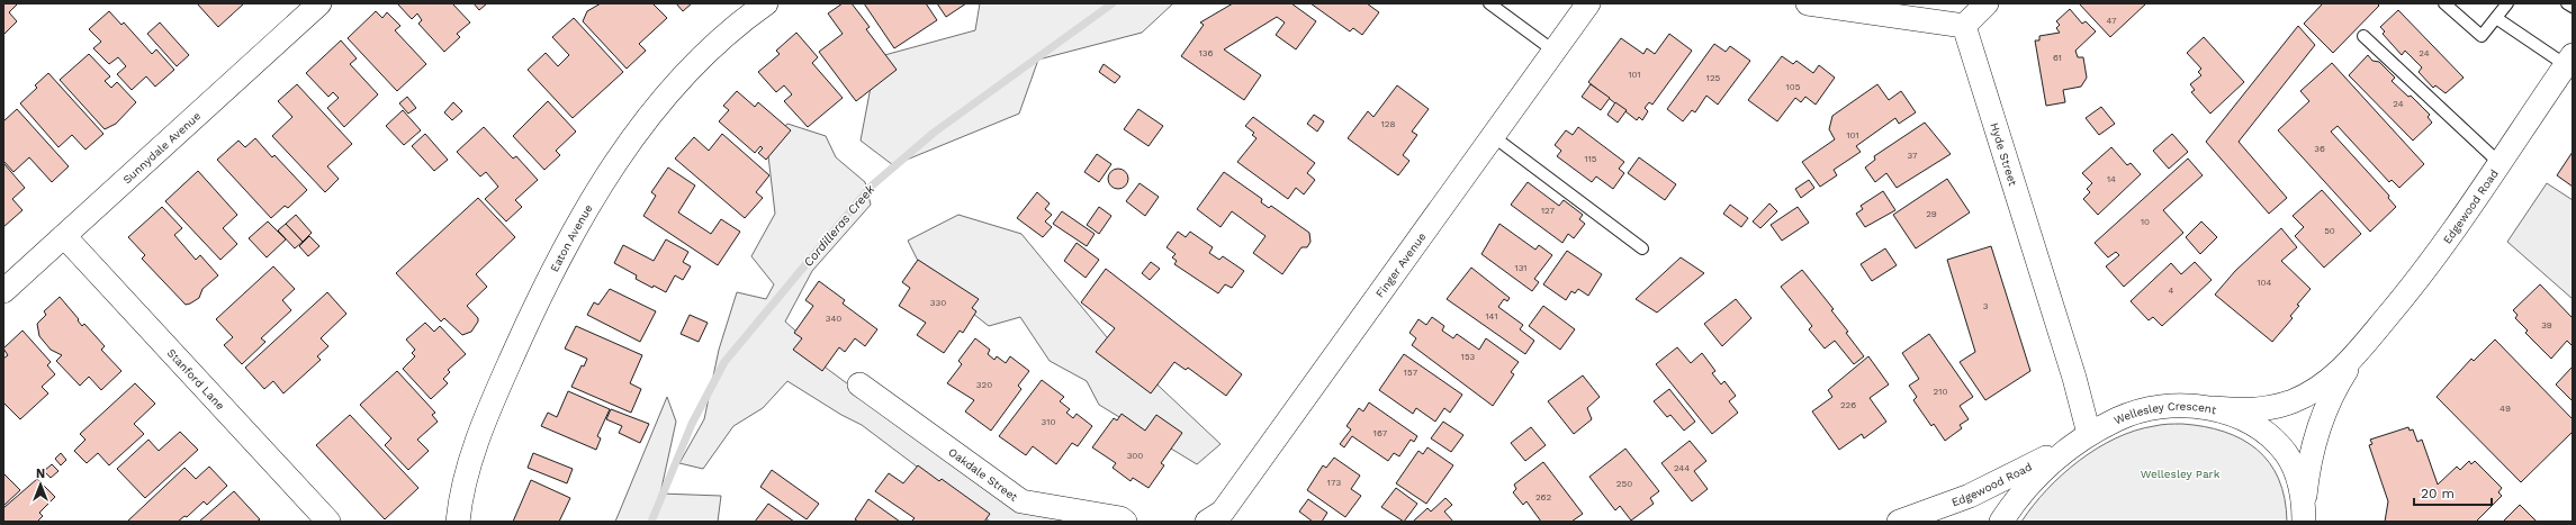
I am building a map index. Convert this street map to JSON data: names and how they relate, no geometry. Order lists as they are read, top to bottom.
{
  "streets": {
    "street": [
      "Sunnydale Avenue",
      "Hyde Street",
      "Edgewood Road",
      "Eaton Avenue",
      "Finger Avenue",
      "Stanford Lane",
      "Wellesley Crescent",
      "Oakdale Street"
    ]
  },
  "crossings": [
    ["Sunnydale Avenue", "Stanford Lane"],
    ["Hyde Street", "Edgewood Road"],
    ["Hyde Street", "Wellesley Crescent"],
    ["Edgewood Road", "Wellesley Crescent"]
  ],
  "water": ["Cordilleras Creek"],
  "parks": ["Wellesley Park"],
  "house_numbers": [
    "47",
    "136",
    "24",
    "61",
    "101",
    "125",
    "105",
    "24",
    "128",
    "101",
    "36",
    "37",
    "115",
    "14",
    "127",
    "29",
    "10",
    "50",
    "131",
    "104",
    "4",
    "330",
    "3",
    "141",
    "340",
    "39",
    "153",
    "157",
    "320",
    "210",
    "226",
    "49",
    "310",
    "167",
    "300",
    "244",
    "173",
    "250",
    "262"
  ],
  "scale_bar": "20 m",
  "north": "top"
}
